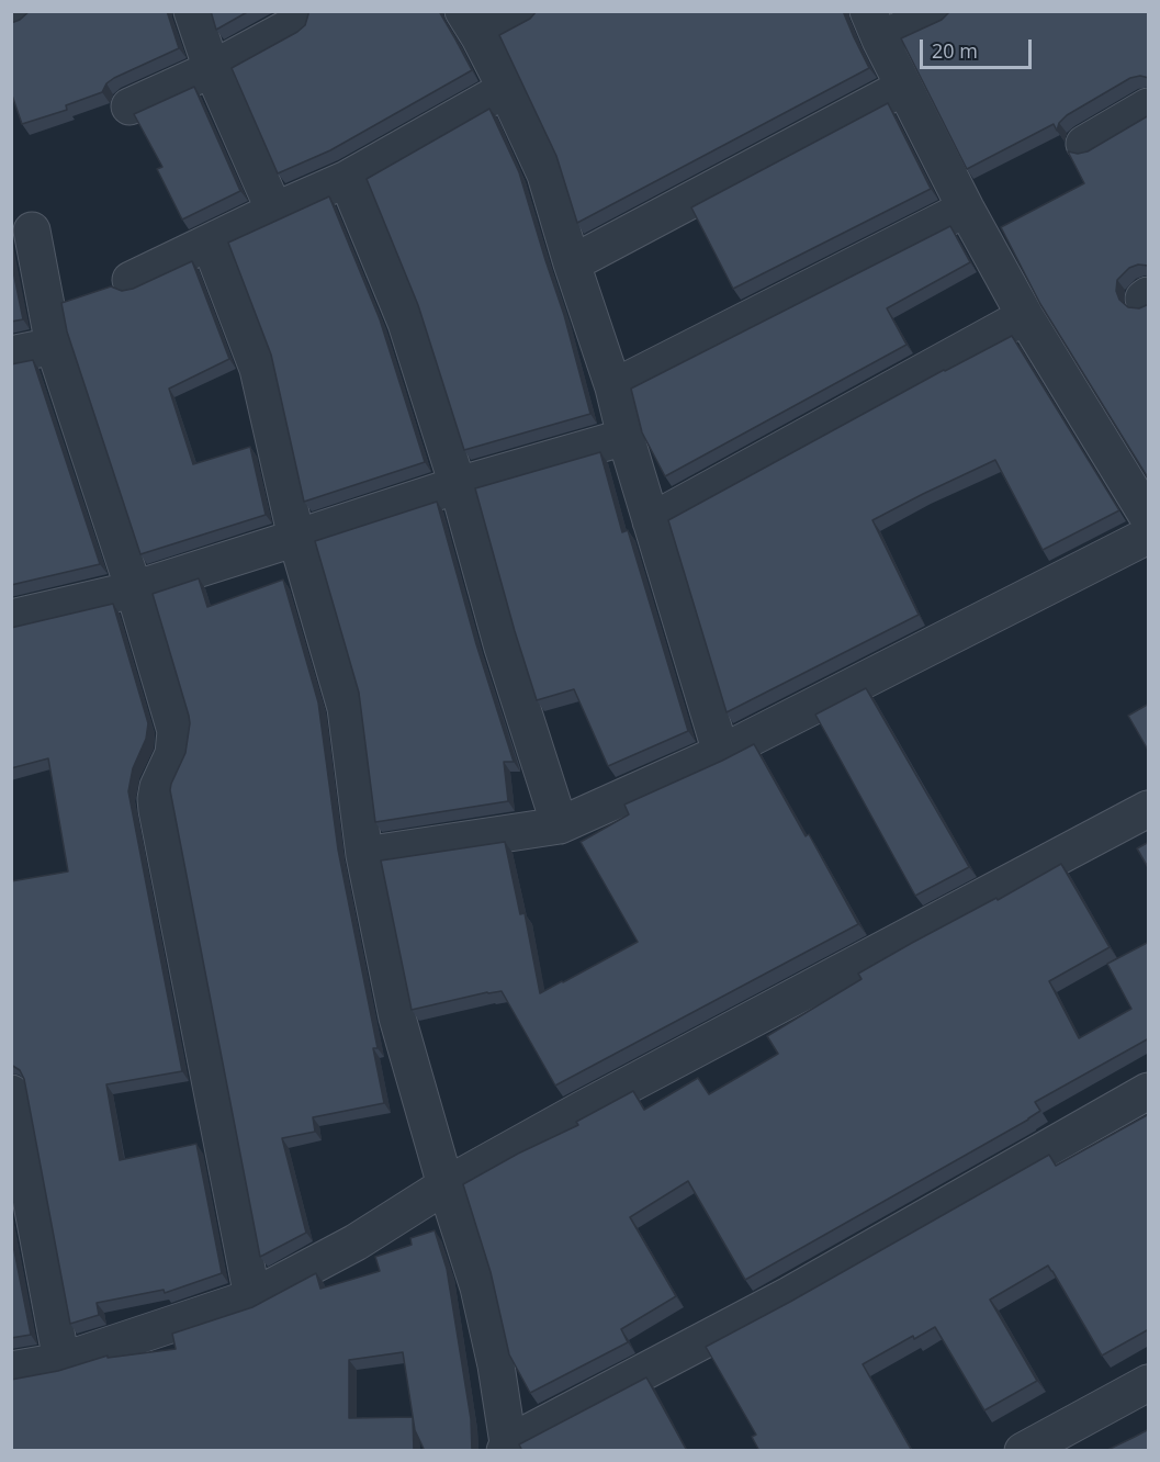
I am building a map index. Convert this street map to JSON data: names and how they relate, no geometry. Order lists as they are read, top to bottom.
{
  "scale_bar": "20 m"
}
